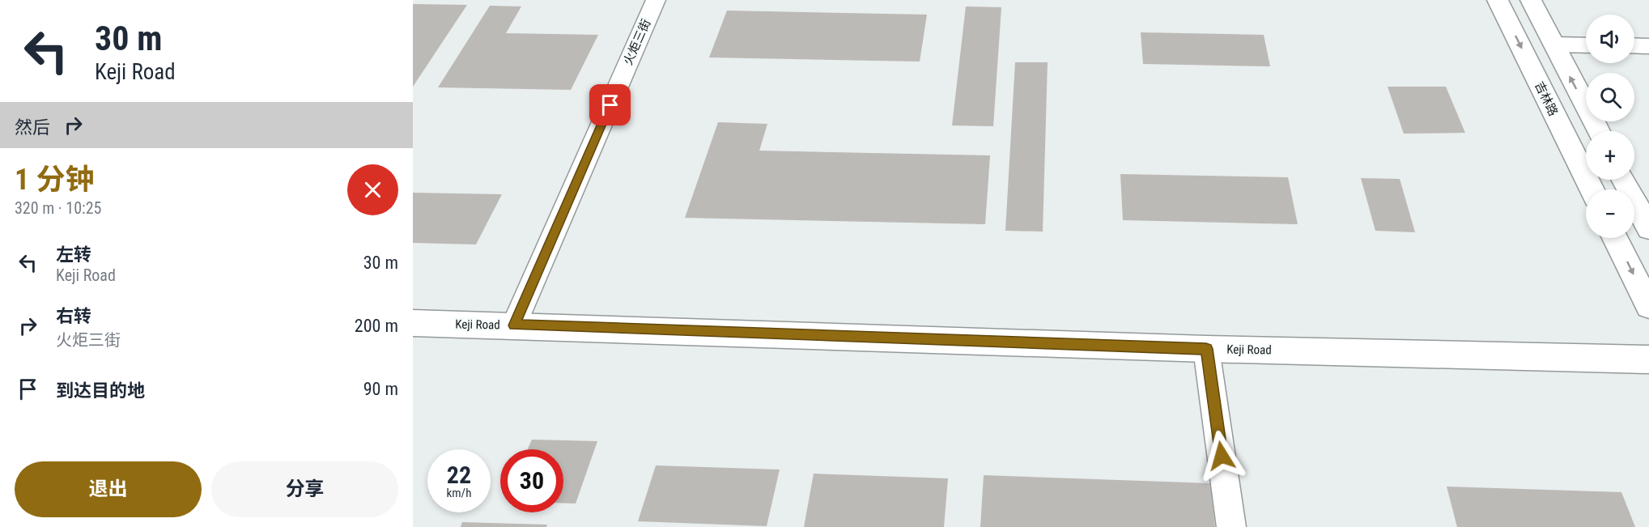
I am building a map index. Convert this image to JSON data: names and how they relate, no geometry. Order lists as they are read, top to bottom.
{
  "streets": {
    "main road": ["吉林路", "Keji Road"],
    "street": ["火炬三街"]
  },
  "crossings": [
    ["火炬三街", "Keji Road"]
  ],
  "page": {
    "turn": ["30 m", "Keji Road"],
    "map_buttons": ["+", "−"],
    "then": "然后",
    "heading": ["1 分钟", "320 m · 10:25"],
    "list": [
      {
        "name": "左转",
        "note": "Keji Road",
        "value": "30 m"
      },
      {
        "name": "右转",
        "note": "火炬三街",
        "value": "200 m"
      },
      {
        "name": "到达目的地",
        "value": "90 m"
      }
    ],
    "speed": "22 km/h",
    "limit": "30",
    "buttons": ["退出", "分享"]
  }
}
